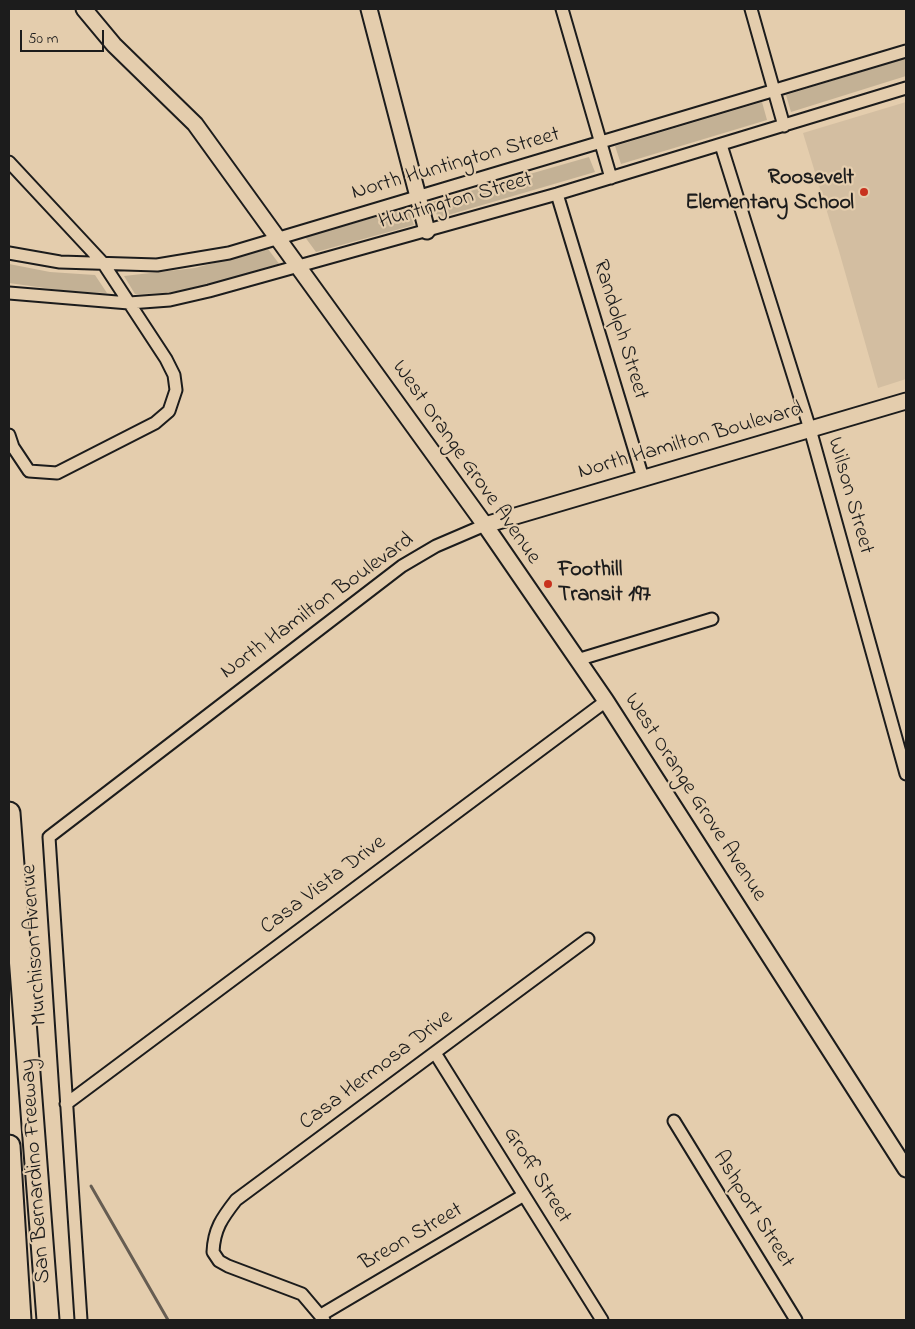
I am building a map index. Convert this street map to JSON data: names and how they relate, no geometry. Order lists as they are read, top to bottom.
{
  "streets": {
    "highway": ["San Bernardino Freeway"],
    "street": [
      "North Huntington Street",
      "Huntington Street",
      "Randolph Street",
      "North Hamilton Boulevard",
      "West Orange Grove Avenue",
      "Wilson Street",
      "Casa Vista Drive",
      "Murchison Avenue",
      "Casa Hermosa Drive",
      "Groff Street",
      "Ashport Street",
      "Breon Street"
    ]
  },
  "crossings": [
    ["North Huntington Street", "West Orange Grove Avenue"],
    ["Huntington Street", "Randolph Street"],
    ["Huntington Street", "West Orange Grove Avenue"],
    ["Huntington Street", "Wilson Street"],
    ["Randolph Street", "North Hamilton Boulevard"],
    ["North Hamilton Boulevard", "West Orange Grove Avenue"],
    ["North Hamilton Boulevard", "Wilson Street"],
    ["North Hamilton Boulevard", "Murchison Avenue"],
    ["West Orange Grove Avenue", "Casa Vista Drive"],
    ["Casa Vista Drive", "Murchison Avenue"],
    ["Casa Hermosa Drive", "Groff Street"],
    ["Casa Hermosa Drive", "Breon Street"],
    ["Groff Street", "Breon Street"]
  ],
  "places": ["Roosevelt Elementary School", "Foothill Transit 197"],
  "scale_bar": "50 m"
}
